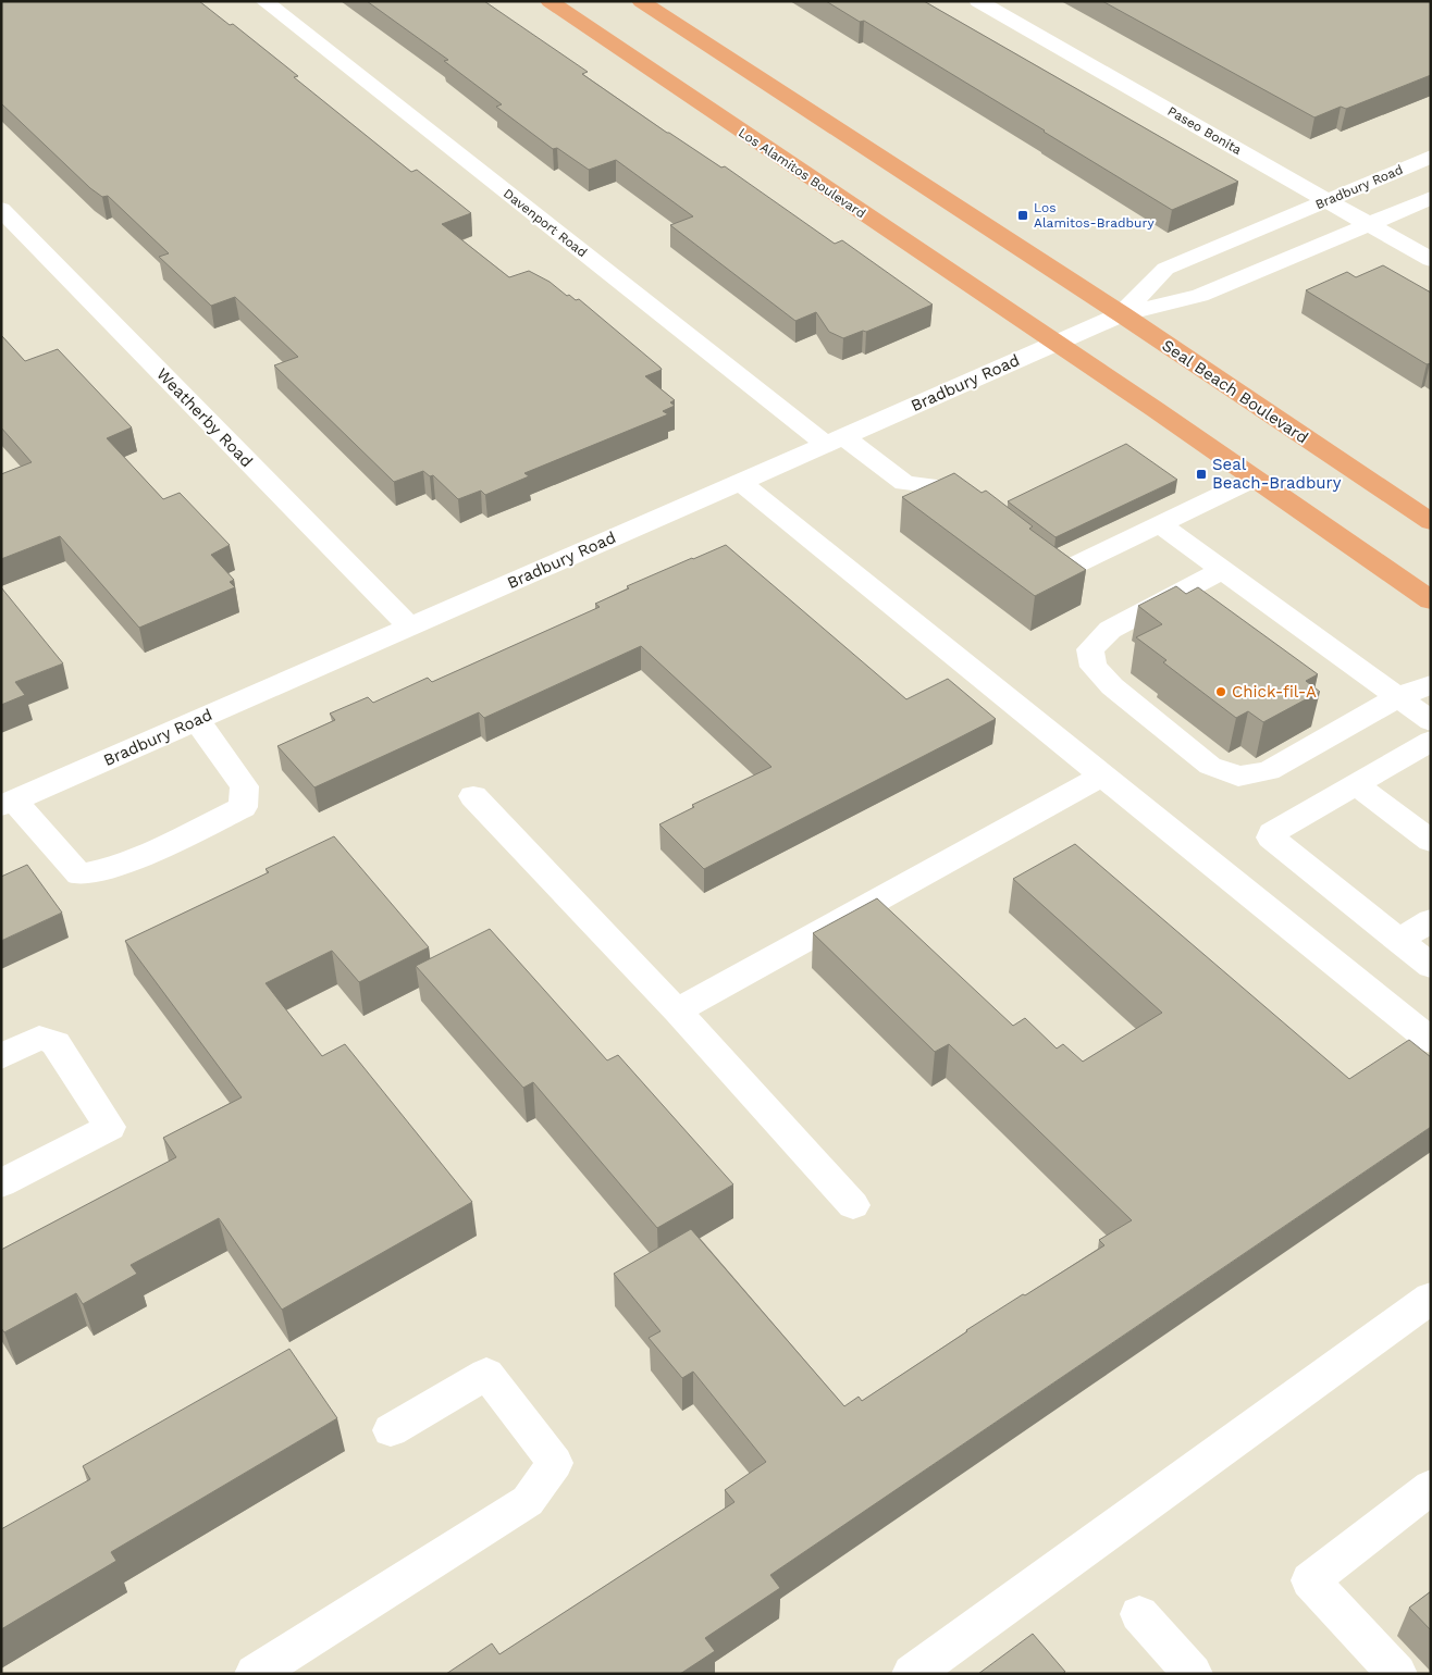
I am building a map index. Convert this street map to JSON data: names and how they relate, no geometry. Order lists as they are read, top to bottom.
{
  "streets": {
    "main road": ["Los Alamitos Boulevard", "Seal Beach Boulevard"],
    "street": [
      "Paseo Bonita",
      "Bradbury Road",
      "Davenport Road",
      "Weatherby Road"
    ]
  },
  "crossings": [
    ["Paseo Bonita", "Bradbury Road"],
    ["Los Alamitos Boulevard", "Bradbury Road"],
    ["Bradbury Road", "Davenport Road"],
    ["Bradbury Road", "Seal Beach Boulevard"],
    ["Bradbury Road", "Weatherby Road"]
  ],
  "places": {
    "transit": ["Los Alamitos-Bradbury", "Seal Beach-Bradbury"],
    "other": ["Chick-fil-A"]
  }
}
